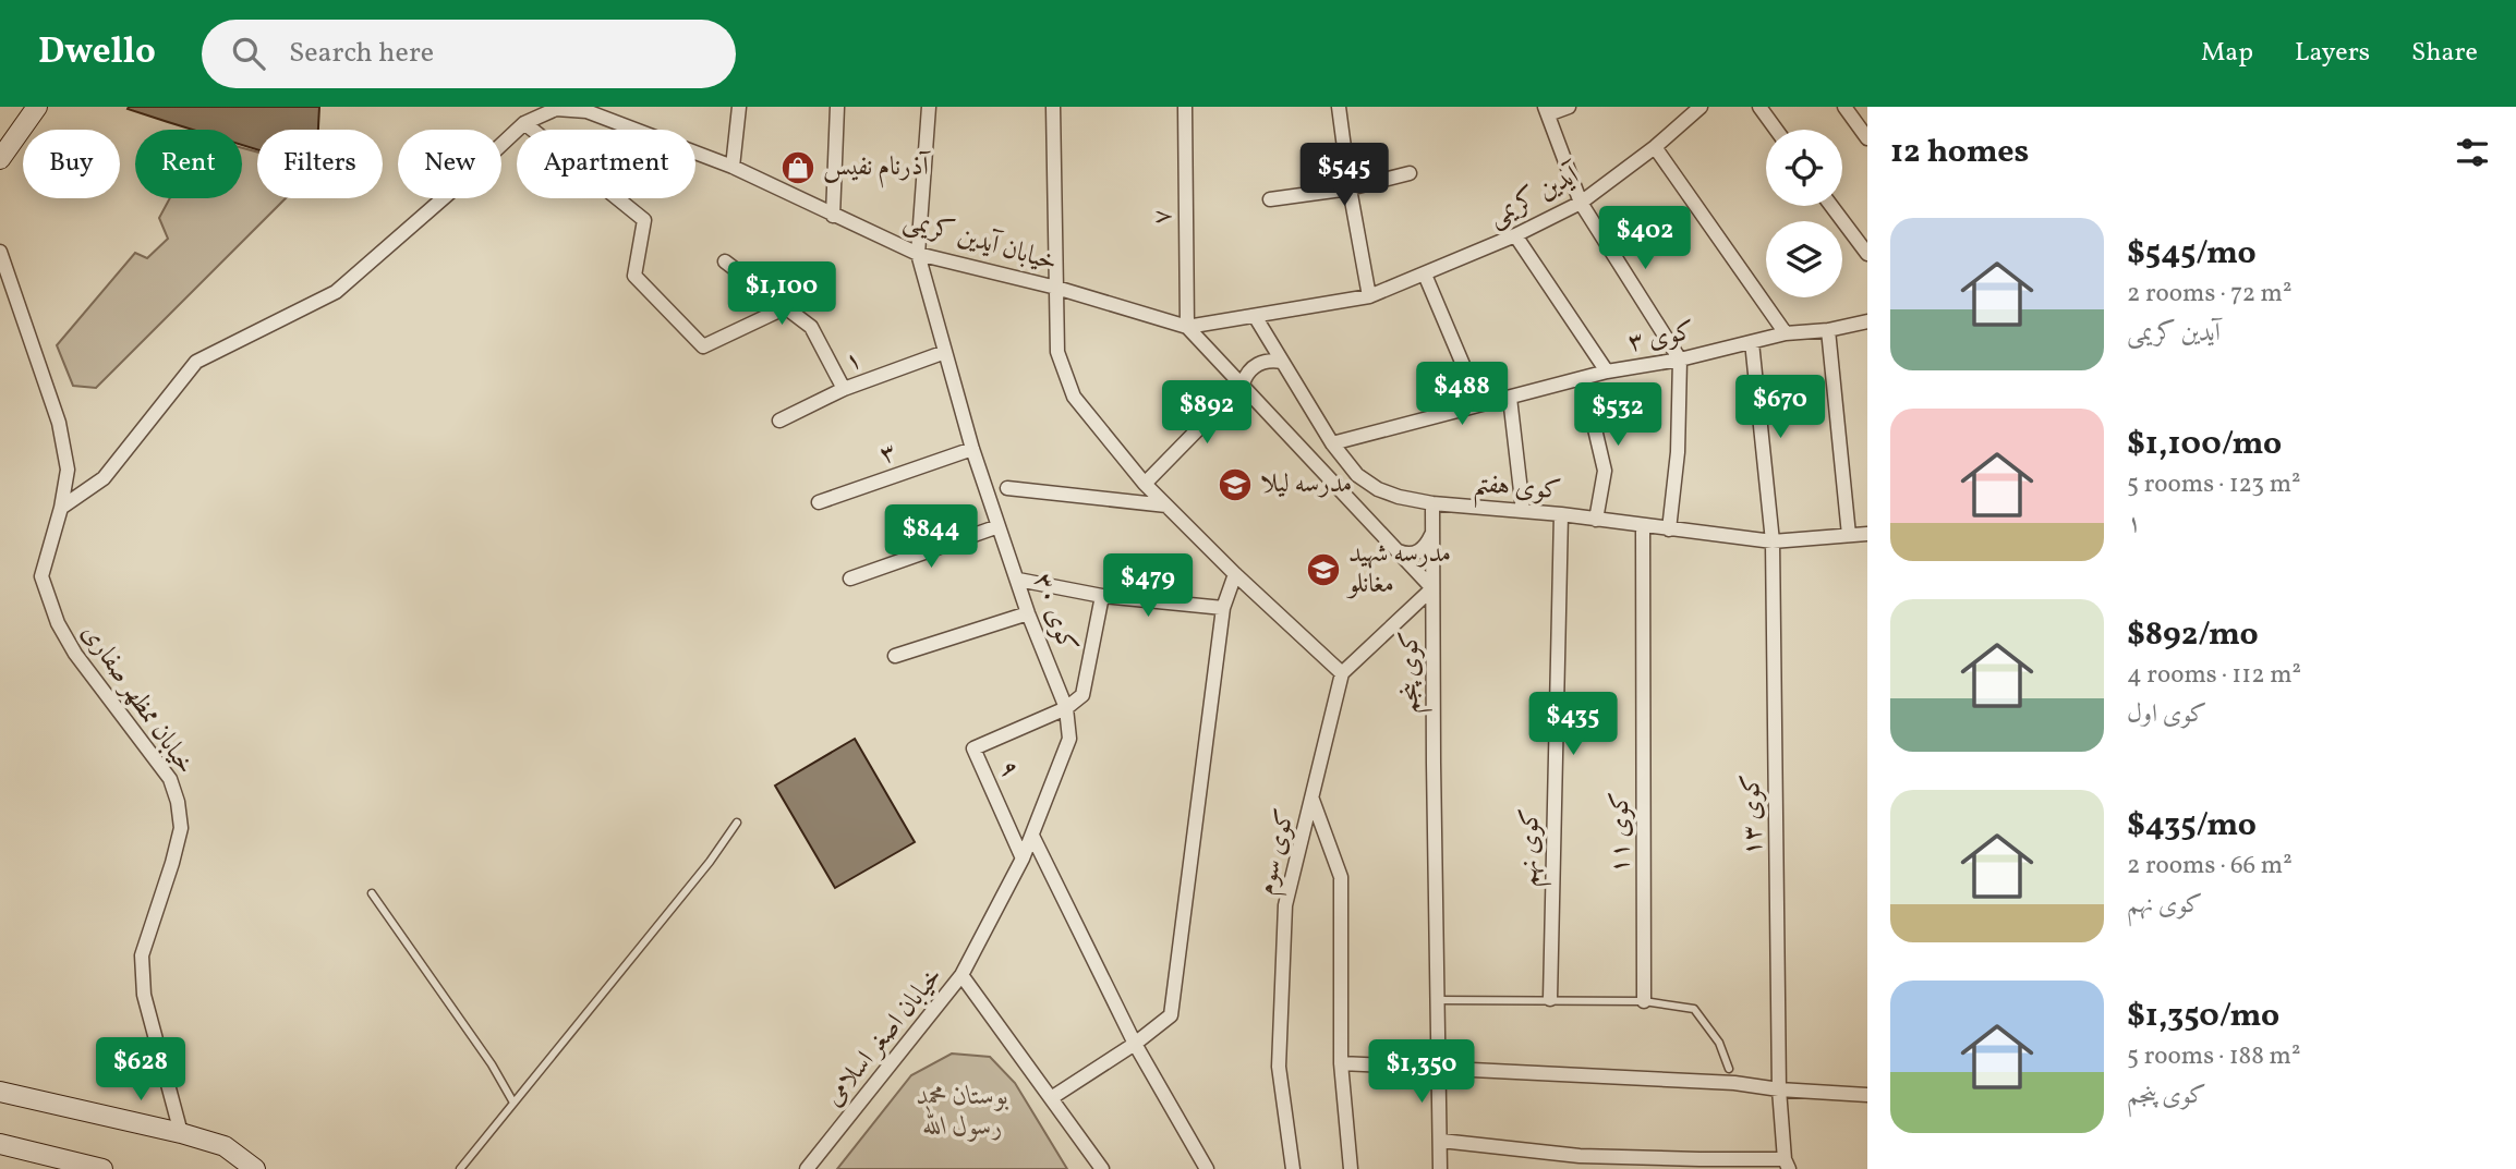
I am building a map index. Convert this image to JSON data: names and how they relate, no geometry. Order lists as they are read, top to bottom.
{
  "streets": {
    "street": [
      "آیدین کریمی",
      "۷",
      "خیابان آیدین کریمی",
      "کوی ۳",
      "۱",
      "۳",
      "کوی هفتم",
      "کوی ۳۰",
      "کوی پنجم",
      "خیابان ممظهر صفاری",
      "۹",
      "کوی ۱۳",
      "کوی ۱۱",
      "کوی نهم",
      "کوی سوم",
      "خیابان اصغر اسلامی"
    ]
  },
  "crossings": [
    ["آیدین کریمی", "۷"],
    ["آیدین کریمی", "خیابان آیدین کریمی"],
    ["آیدین کریمی", "کوی هفتم"],
    ["۷", "خیابان آیدین کریمی"],
    ["خیابان آیدین کریمی", "کوی ۳۰"],
    ["خیابان آیدین کریمی", "خیابان ممظهر صفاری"],
    ["کوی ۳", "کوی هفتم"],
    ["کوی ۳", "کوی ۱۳"],
    ["۱", "کوی ۳۰"],
    ["۳", "کوی ۳۰"],
    ["کوی هفتم", "کوی پنجم"],
    ["کوی هفتم", "کوی ۱۳"],
    ["کوی هفتم", "کوی ۱۱"],
    ["کوی هفتم", "کوی نهم"],
    ["کوی ۳۰", "۹"],
    ["کوی ۳۰", "خیابان اصغر اسلامی"]
  ],
  "parks": ["بوستان محمد رسول الله"],
  "places": {
    "shop": ["آذرنام نفیس"],
    "school or university": ["مدرسه لیلا", "مدرسه شهید مغانلو"]
  },
  "page": {
    "header": "Dwello",
    "search": "Search here",
    "nav": ["Map", "Layers", "Share"],
    "heading": "12 homes",
    "chip": [
      "Buy",
      "Rent",
      "Filters",
      "New",
      "Apartment"
    ],
    "price": [
      "$545",
      "$402",
      "$1,100",
      "$488",
      "$670",
      "$892",
      "$532",
      "$844",
      "$479",
      "$435",
      "$628",
      "$1,350"
    ],
    "list": [
      {
        "name": "$545/mo",
        "note": "2 rooms · 72 m² · آیدین کریمی"
      },
      {
        "name": "$1,100/mo",
        "note": "5 rooms · 123 m² · ۱"
      },
      {
        "name": "$892/mo",
        "note": "4 rooms · 112 m² · کوی اول"
      },
      {
        "name": "$435/mo",
        "note": "2 rooms · 66 m² · کوی نهم"
      },
      {
        "name": "$1,350/mo",
        "note": "5 rooms · 188 m² · کوی پنجم"
      }
    ]
  }
}
